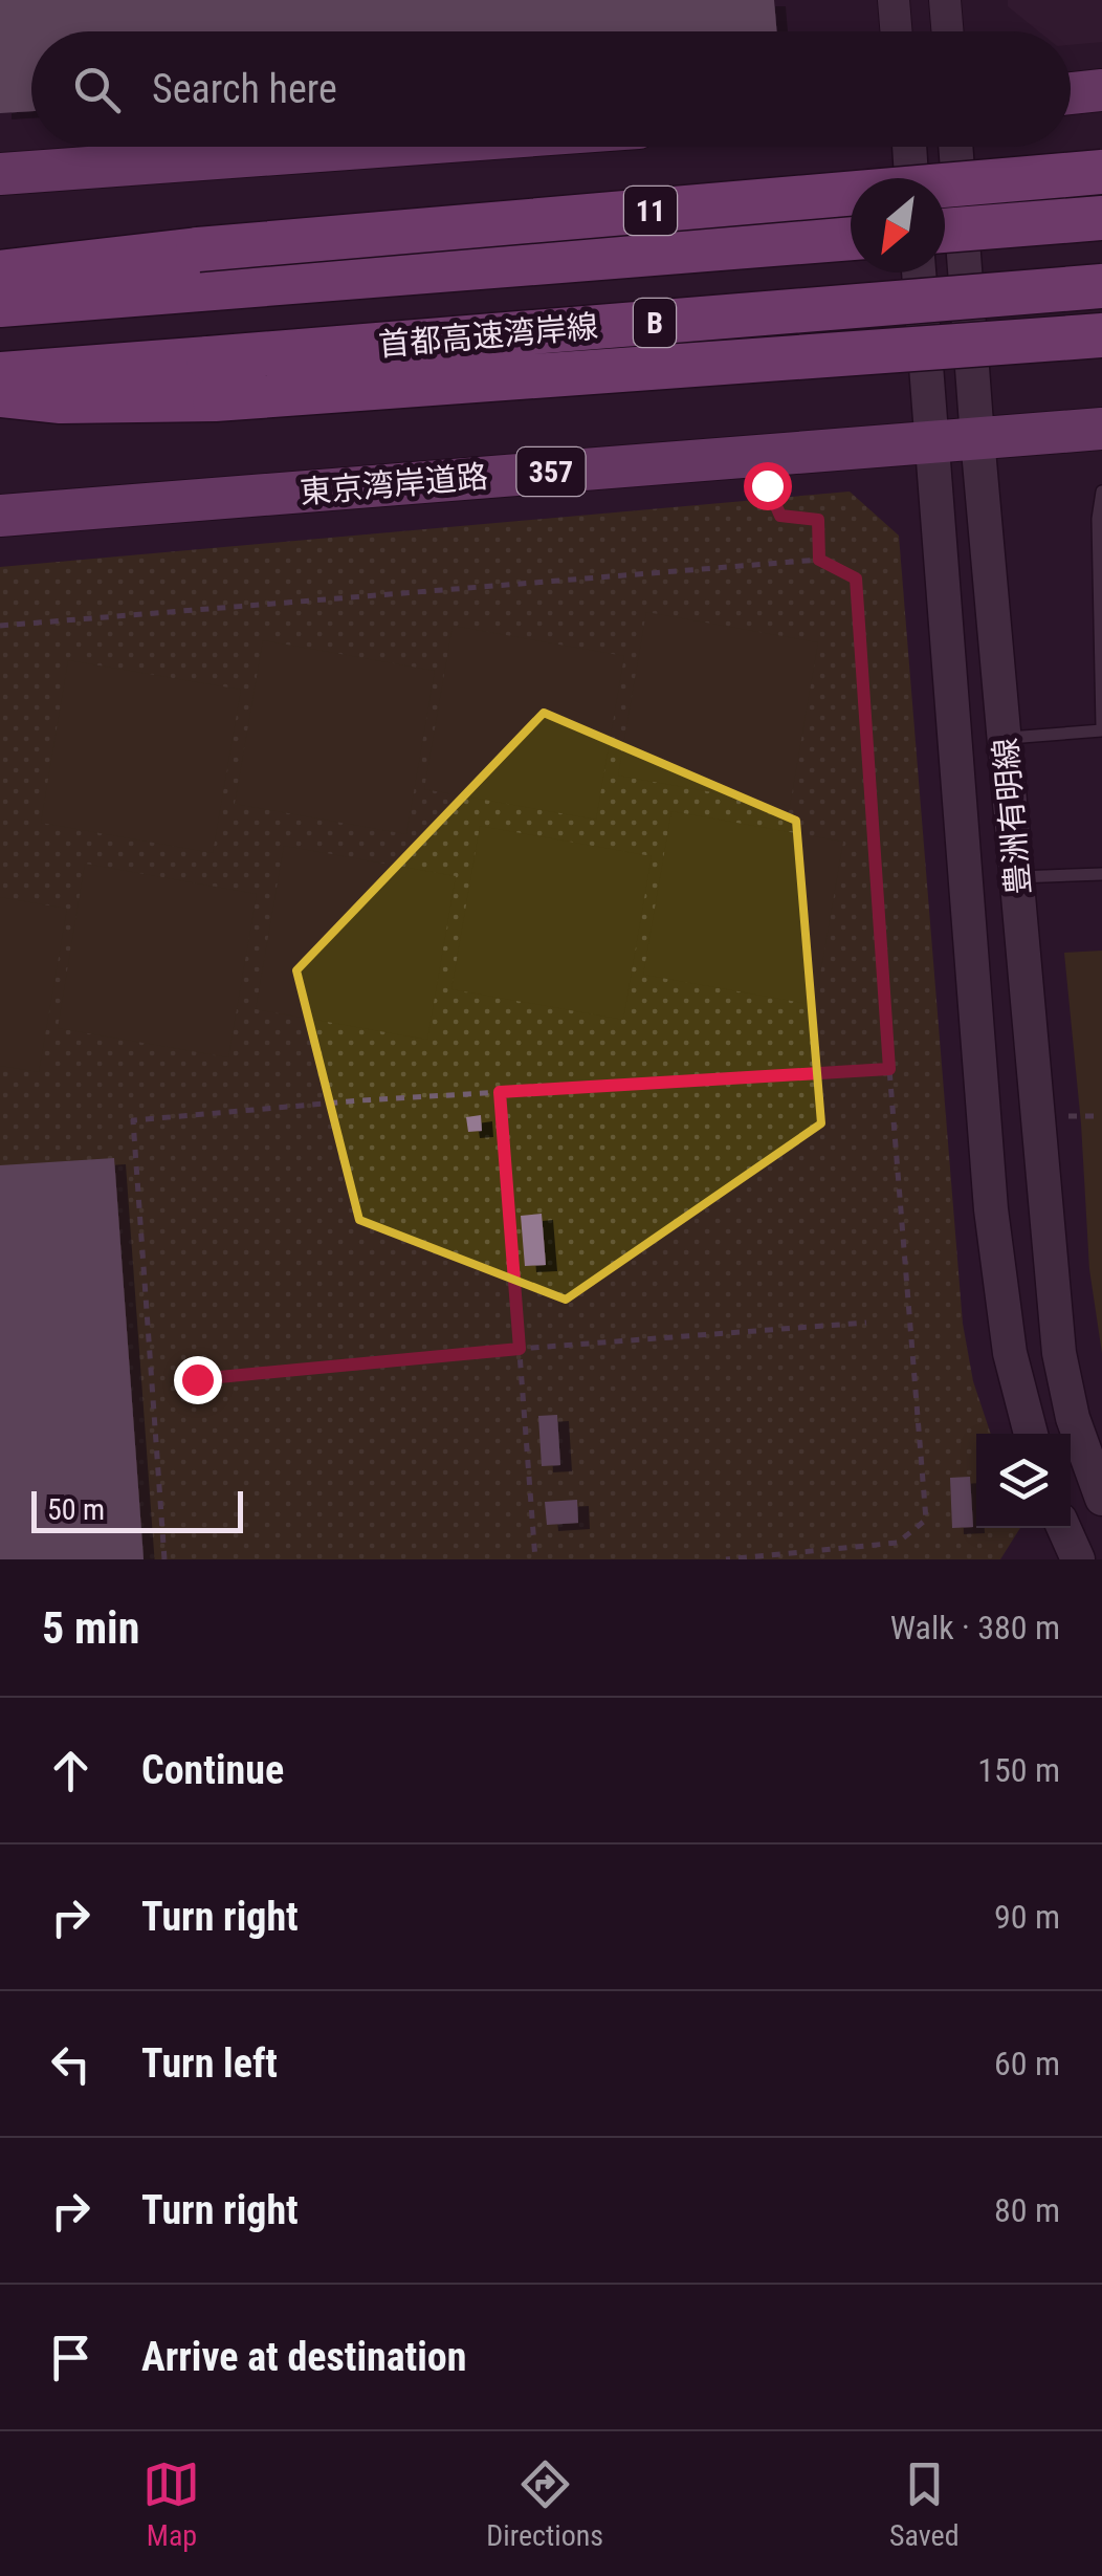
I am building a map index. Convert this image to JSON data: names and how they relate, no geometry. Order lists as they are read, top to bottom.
{
  "streets": {
    "highway": [
      "11",
      "B",
      "首都高速湾岸線",
      "357",
      "東京湾岸道路"
    ],
    "main road": ["豊洲有明線"]
  },
  "crossings": [
    ["11", "B"],
    ["東京湾岸道路", "豊洲有明線"]
  ],
  "scale_bar": "50 m",
  "north": "bottom left",
  "page": {
    "search": "Search here",
    "scale": "50 m",
    "heading": ["5 min", "Walk · 380 m"],
    "list": [
      ["Continue", "150 m"],
      ["Turn right", "90 m"],
      ["Turn left", "60 m"],
      ["Turn right", "80 m"],
      "Arrive at destination"
    ],
    "nav": ["Map", "Directions", "Saved"]
  }
}
